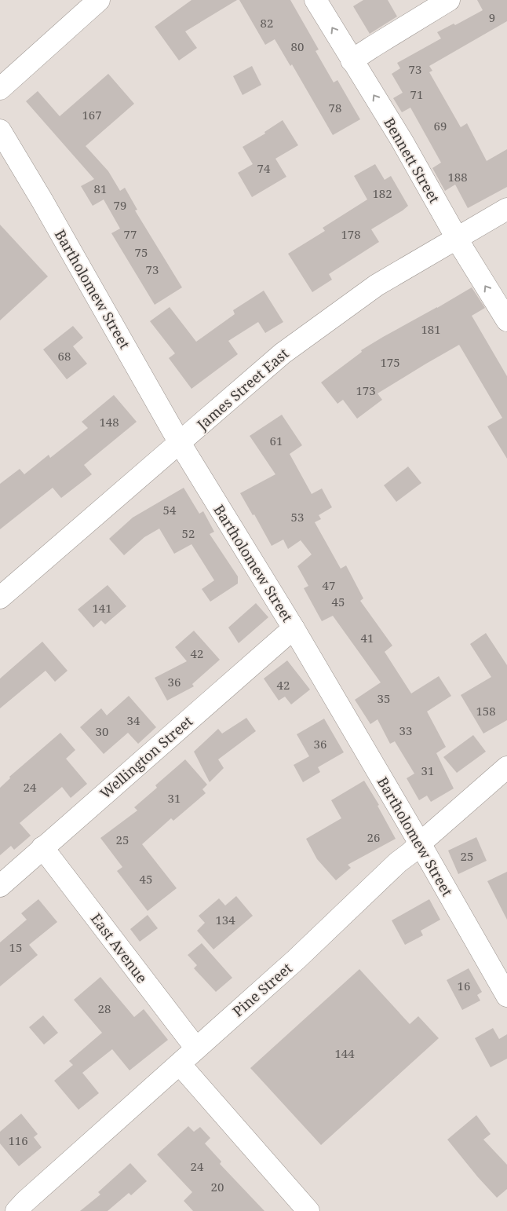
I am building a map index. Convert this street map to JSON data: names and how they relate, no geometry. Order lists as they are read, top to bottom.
{
  "streets": {
    "street": [
      "Bennett Street",
      "Bartholomew Street",
      "James Street East",
      "Wellington Street",
      "East Avenue",
      "Pine Street"
    ]
  },
  "crossings": [
    ["Bennett Street", "James Street East"],
    ["Bartholomew Street", "James Street East"],
    ["Bartholomew Street", "Wellington Street"],
    ["Bartholomew Street", "Pine Street"],
    ["Wellington Street", "East Avenue"],
    ["East Avenue", "Pine Street"]
  ],
  "one_way": ["Bennett Street"],
  "house_numbers": [
    "9",
    "82",
    "80",
    "73",
    "71",
    "78",
    "167",
    "69",
    "74",
    "188",
    "81",
    "182",
    "79",
    "77",
    "178",
    "75",
    "73",
    "181",
    "68",
    "175",
    "173",
    "148",
    "61",
    "54",
    "53",
    "52",
    "47",
    "45",
    "141",
    "41",
    "42",
    "36",
    "42",
    "35",
    "158",
    "34",
    "33",
    "30",
    "36",
    "31",
    "24",
    "31",
    "26",
    "25",
    "25",
    "45",
    "134",
    "15",
    "16",
    "28",
    "144",
    "116",
    "24",
    "20"
  ]
}
